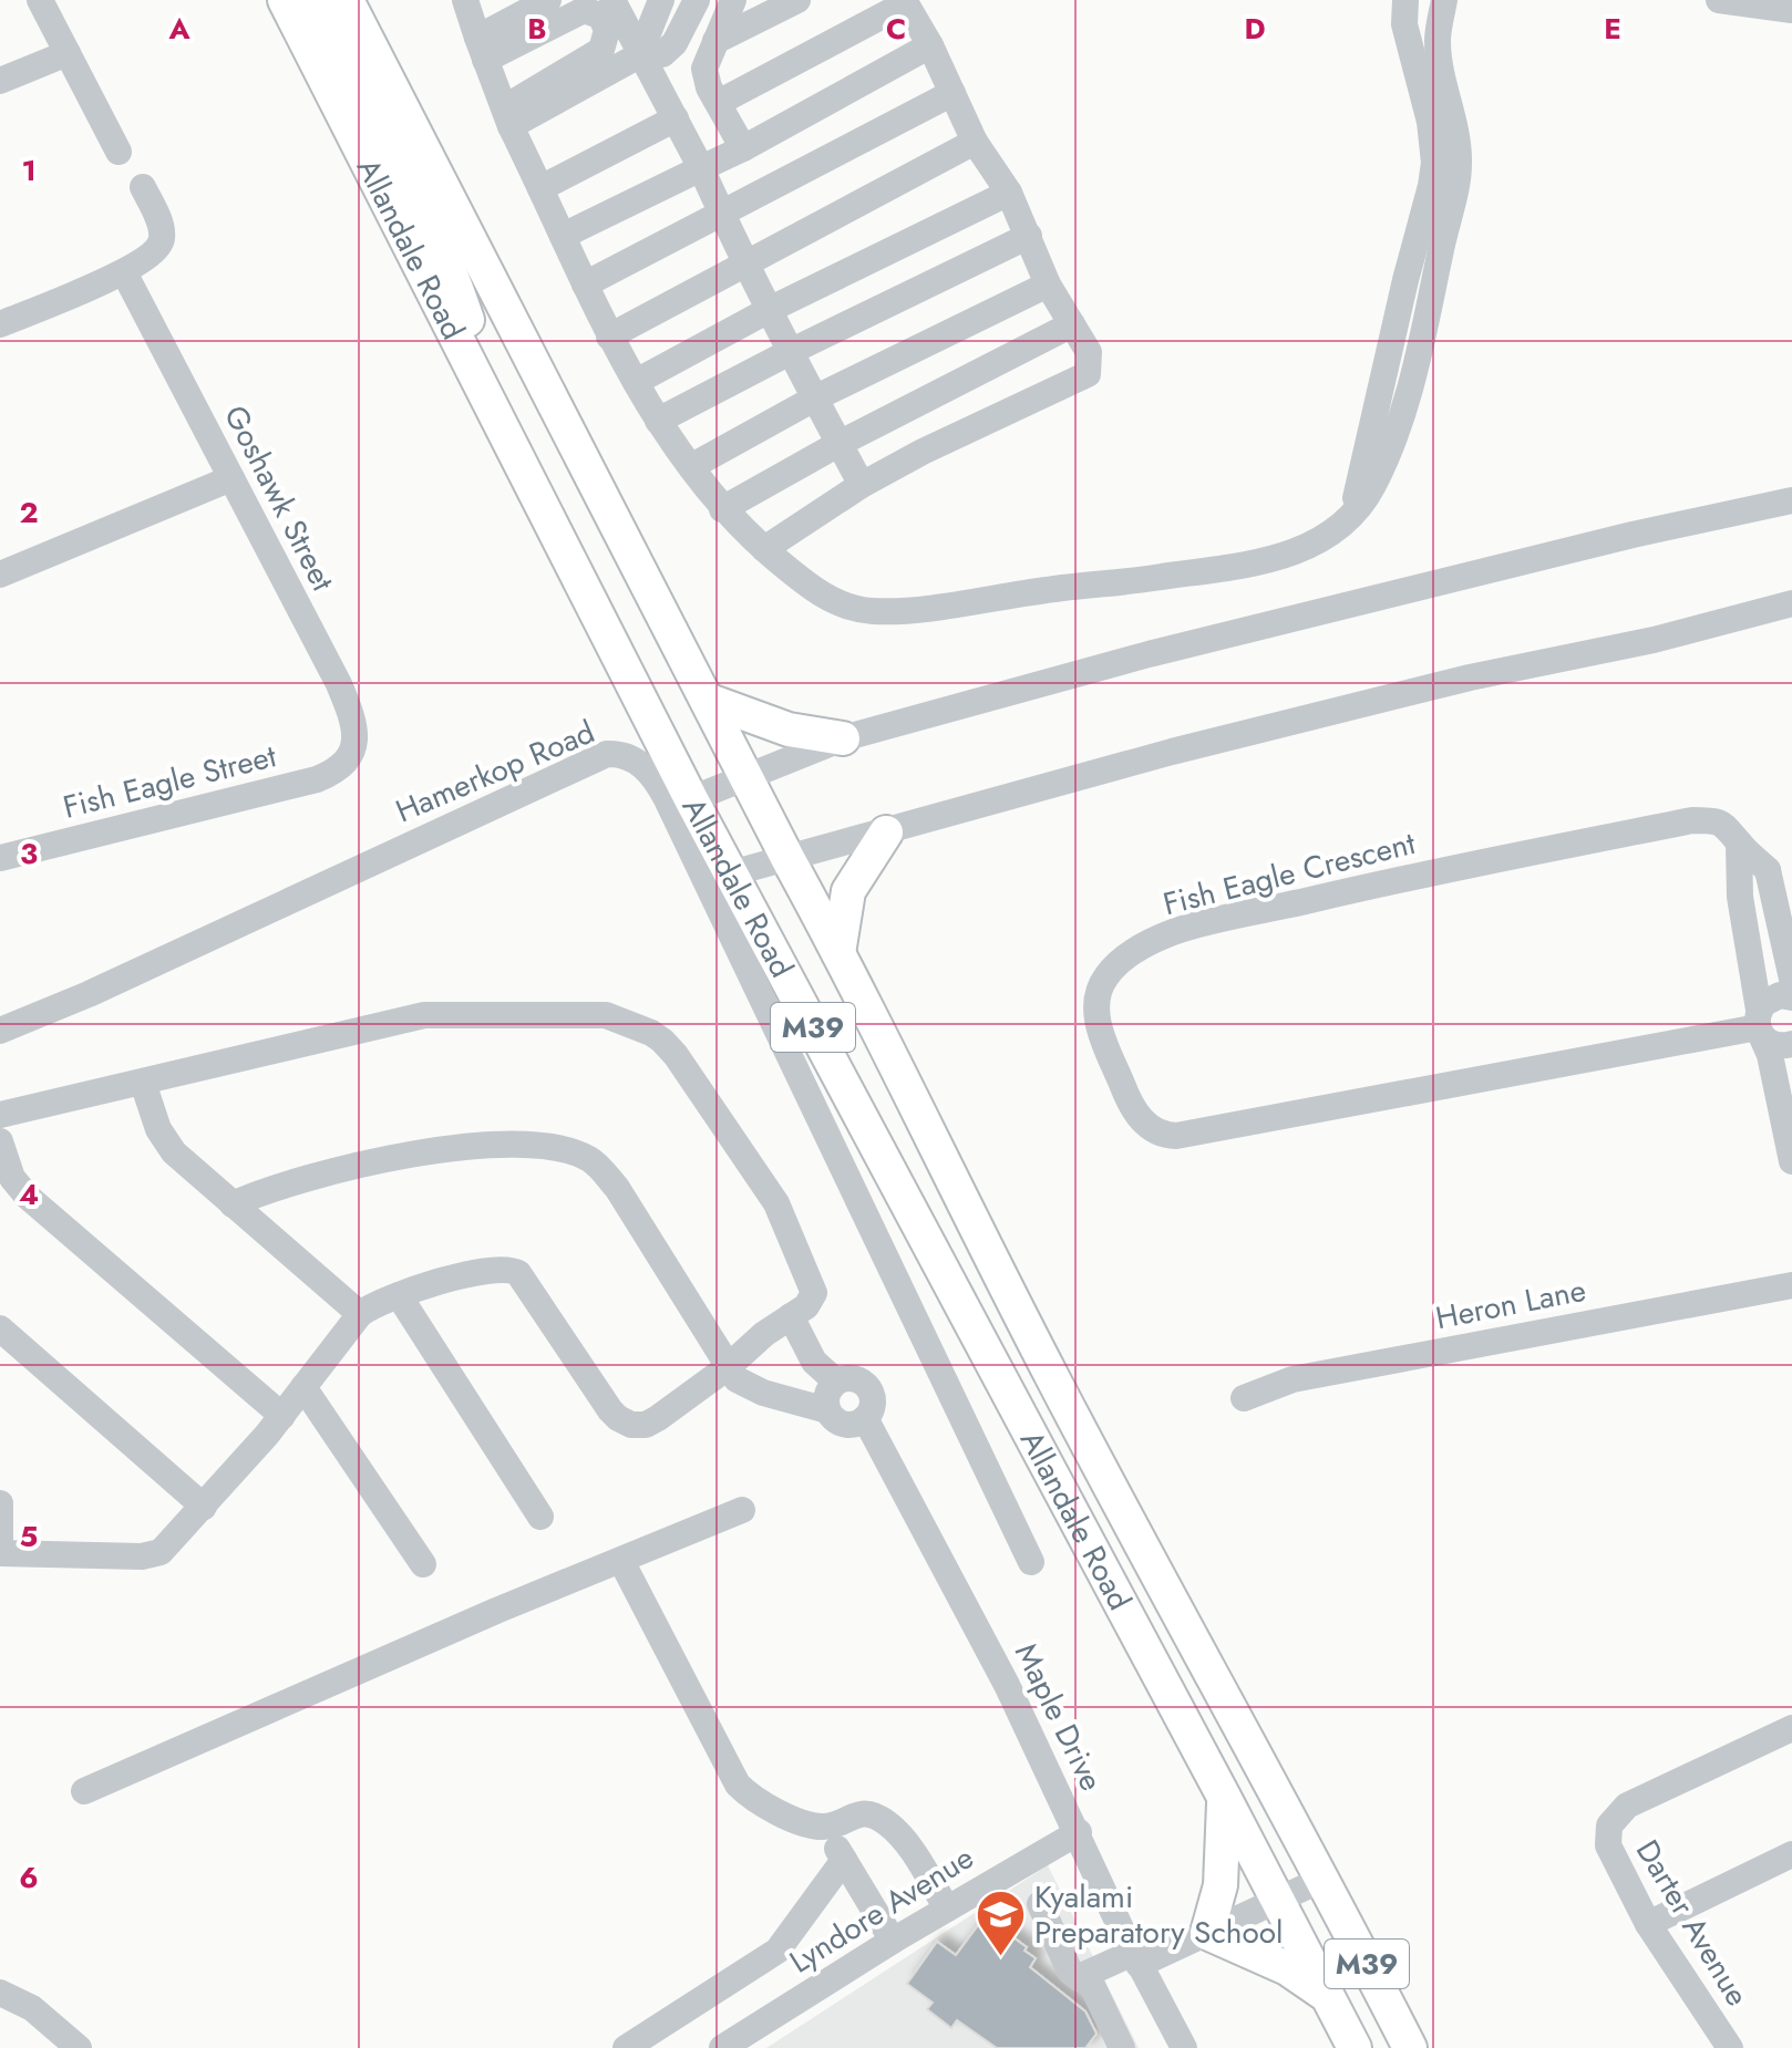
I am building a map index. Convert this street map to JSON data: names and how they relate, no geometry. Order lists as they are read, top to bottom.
{
  "streets": {
    "main road": ["Allandale Road", "M39"],
    "street": [
      "Goshawk Street",
      "Hamerkop Road",
      "Fish Eagle Street",
      "Fish Eagle Crescent",
      "Heron Lane",
      "Maple Drive",
      "Lyndore Avenue",
      "Darter Avenue"
    ]
  },
  "crossings": [
    ["Goshawk Street", "Fish Eagle Street"],
    ["Maple Drive", "Lyndore Avenue"]
  ],
  "places": {
    "school or university": ["Kyalami Preparatory School"]
  },
  "grid": {
    "columns": [
      "A",
      "B",
      "C",
      "D",
      "E"
    ],
    "rows": [
      "1",
      "2",
      "3",
      "4",
      "5",
      "6"
    ]
  }
}
